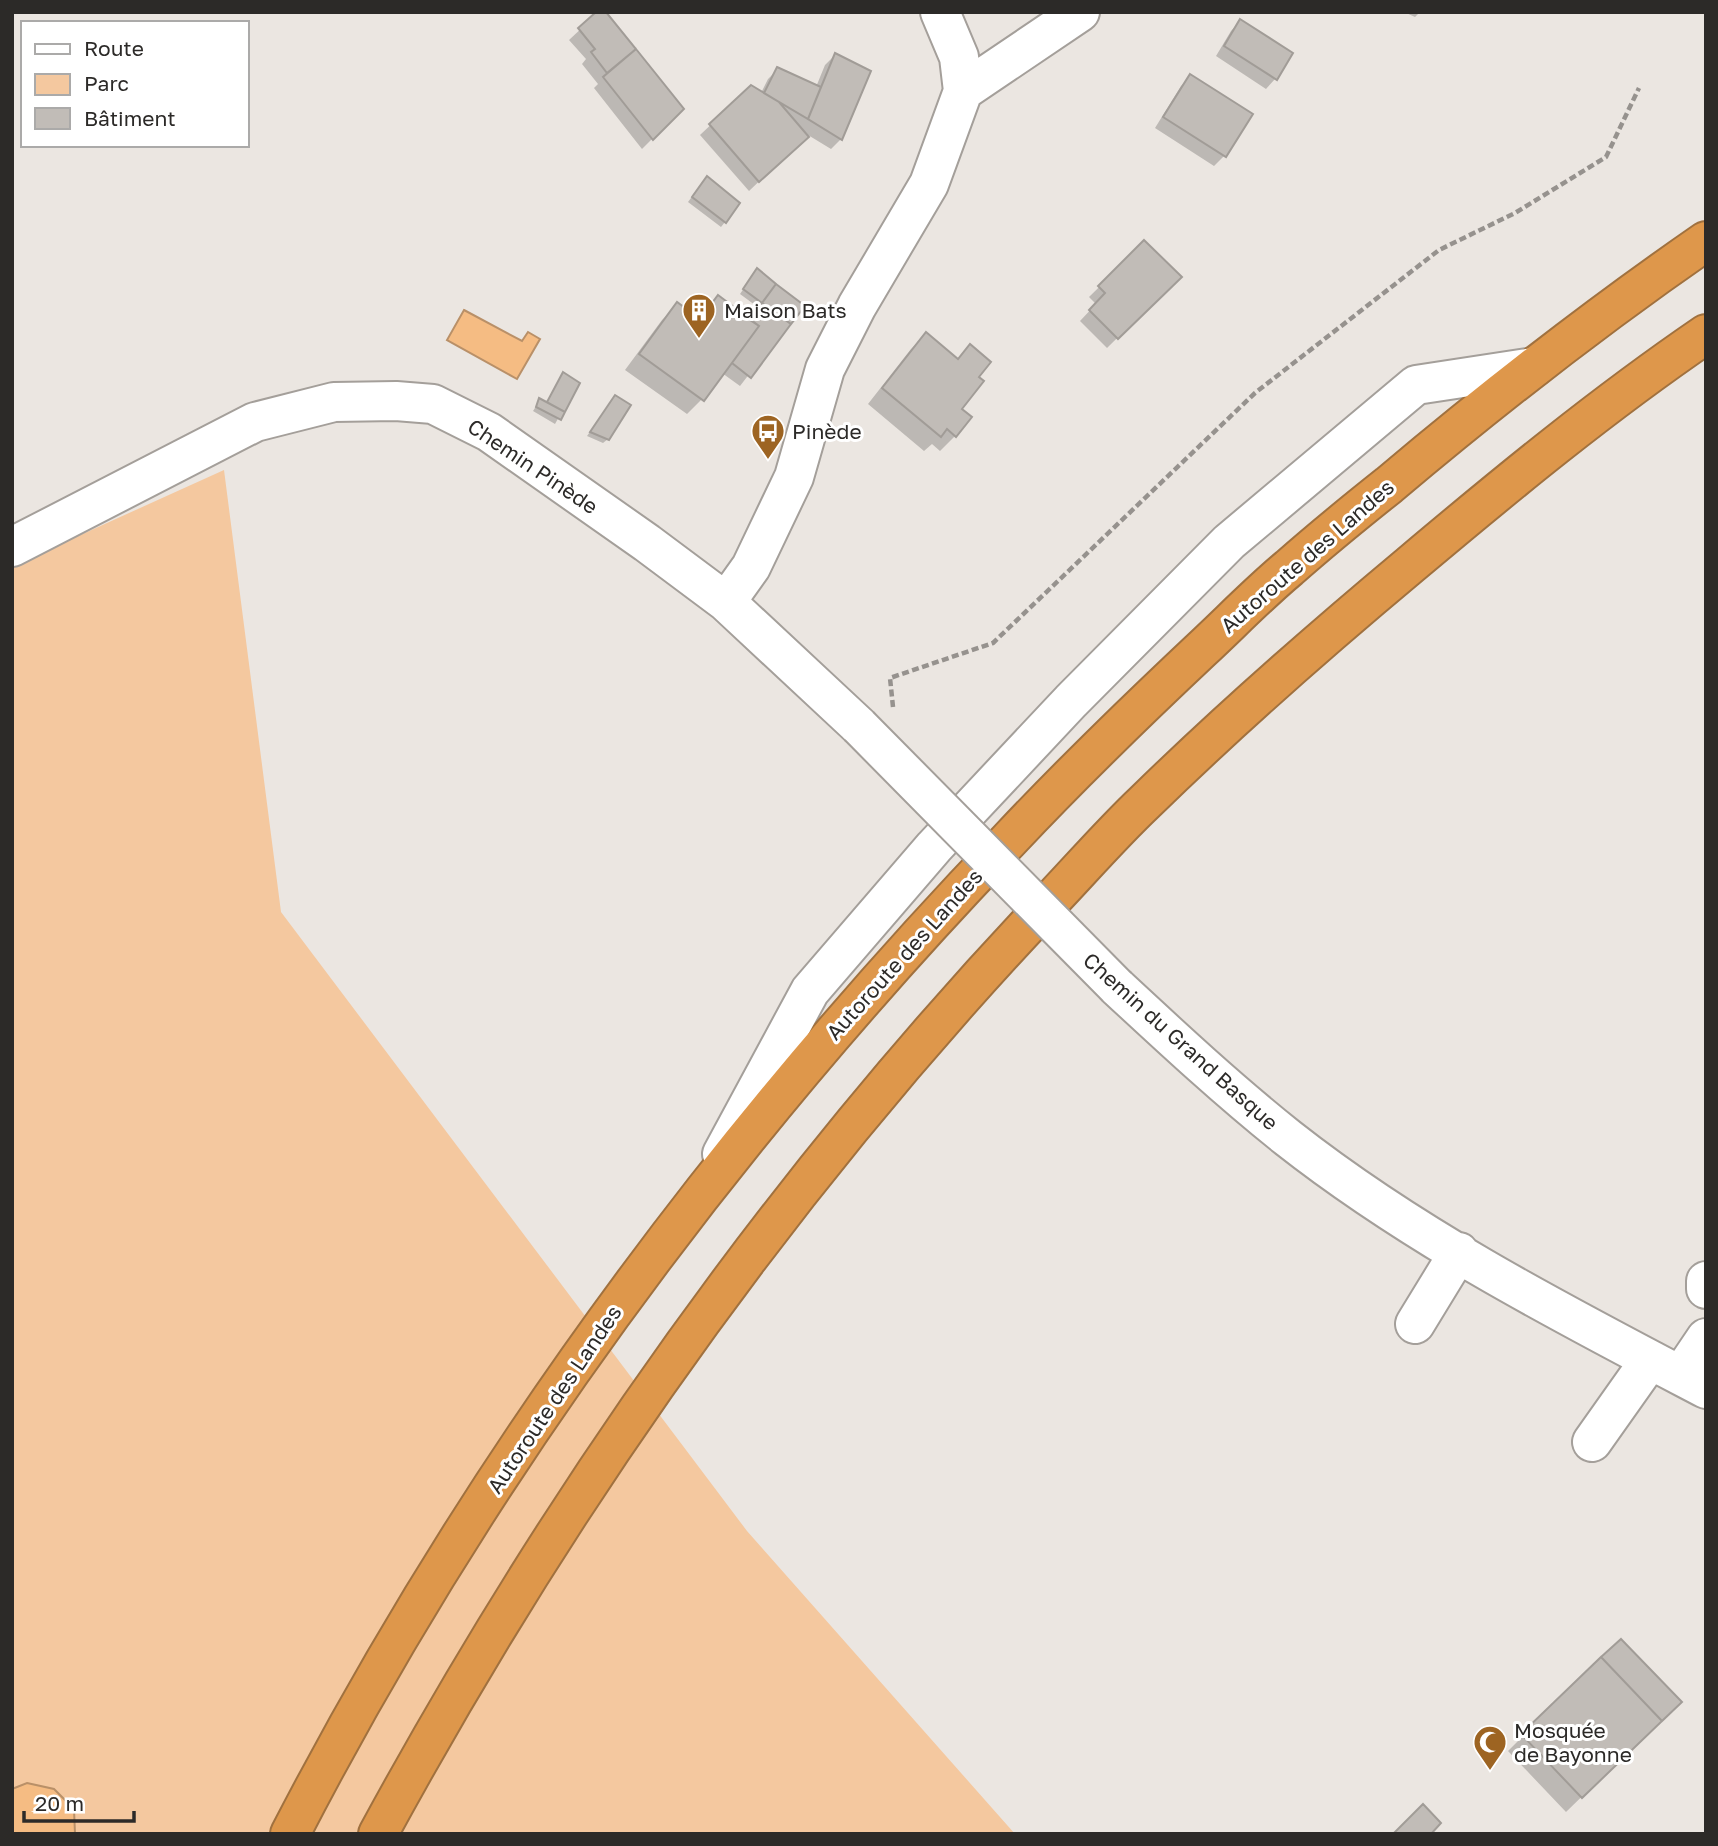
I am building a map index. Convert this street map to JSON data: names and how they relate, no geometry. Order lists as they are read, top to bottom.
{
  "streets": {
    "highway": ["Autoroute des Landes"],
    "street": ["Chemin Pinède", "Chemin du Grand Basque"]
  },
  "crossings": [
    ["Chemin Pinède", "Chemin du Grand Basque"]
  ],
  "places": {
    "building": ["Maison Bats"],
    "bus stop": ["Pinède"],
    "mosque": ["Mosquée de Bayonne"]
  },
  "legend": ["Route", "Parc", "Bâtiment"],
  "scale_bar": "20 m"
}
